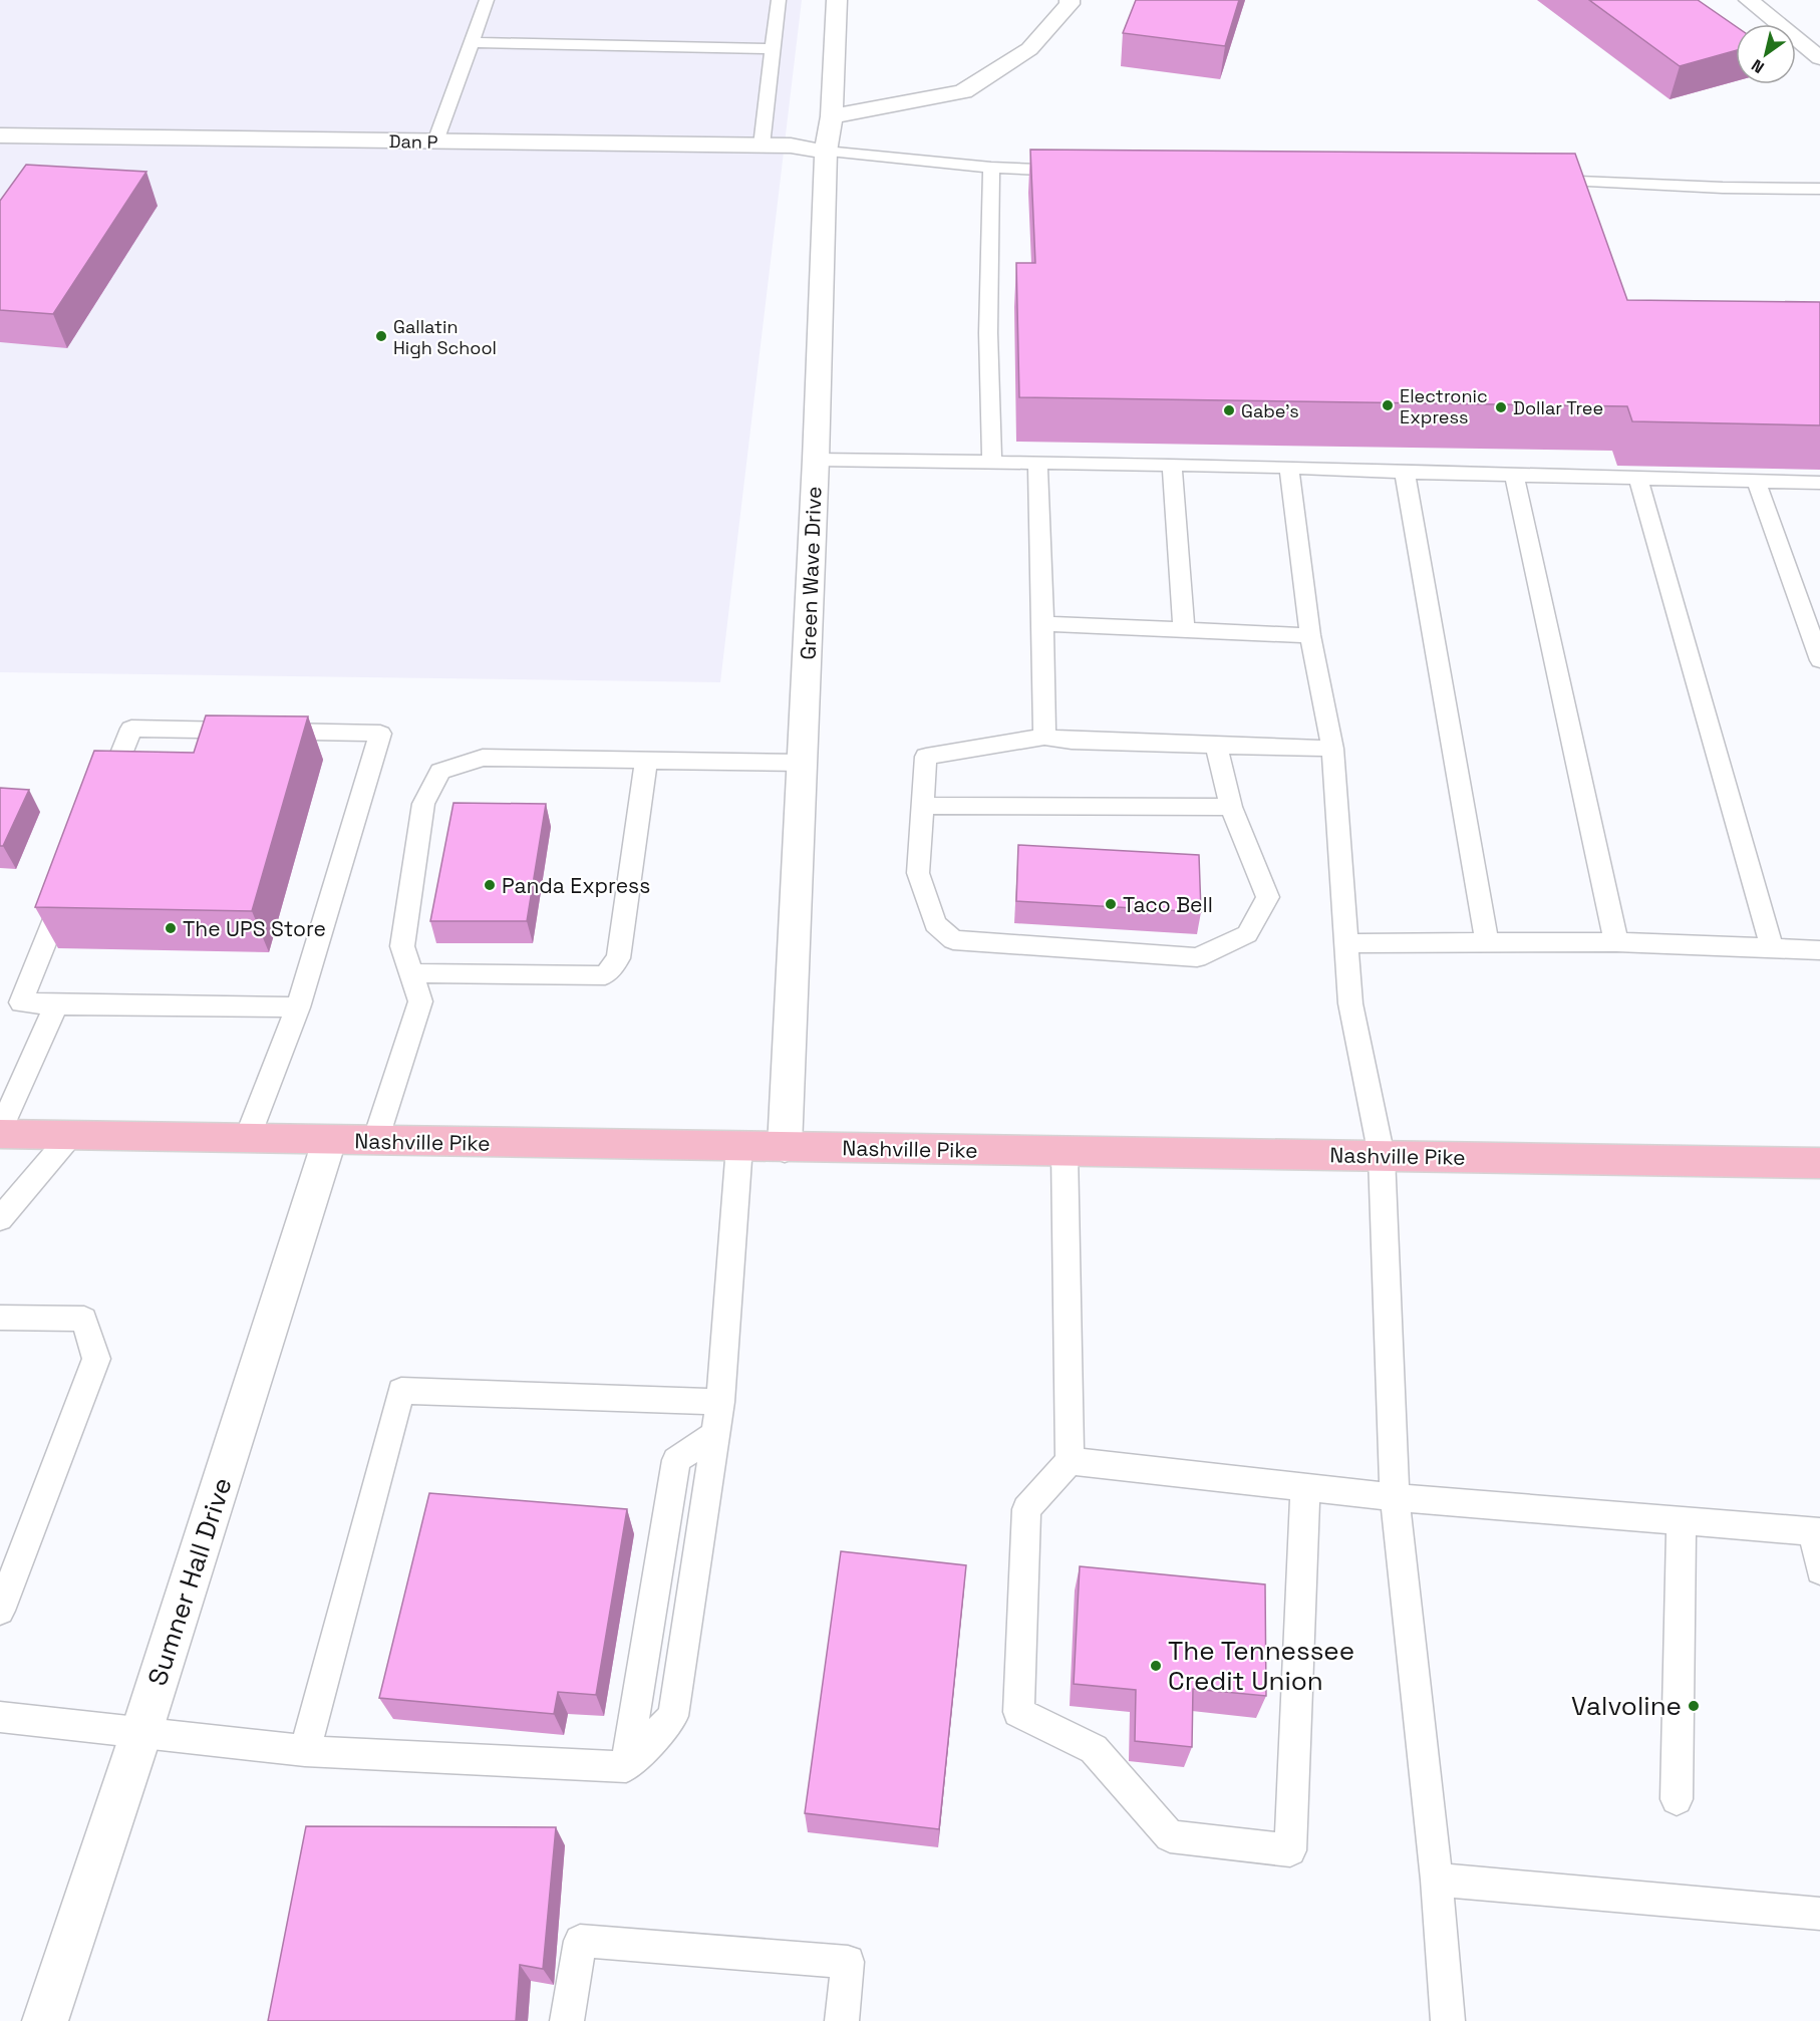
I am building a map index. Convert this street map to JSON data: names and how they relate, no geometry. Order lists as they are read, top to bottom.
{
  "streets": {
    "main road": ["Nashville Pike"],
    "street": ["Dan P", "Green Wave Drive", "Sumner Hall Drive"]
  },
  "crossings": [
    ["Dan P", "Green Wave Drive"],
    ["Green Wave Drive", "Nashville Pike"],
    ["Nashville Pike", "Sumner Hall Drive"]
  ],
  "places": [
    "Gallatin High School",
    "Electronic Express",
    "Dollar Tree",
    "Gabe's",
    "Panda Express",
    "Taco Bell",
    "The UPS Store",
    "The Tennessee Credit Union",
    "Valvoline"
  ],
  "north": "bottom left"
}
